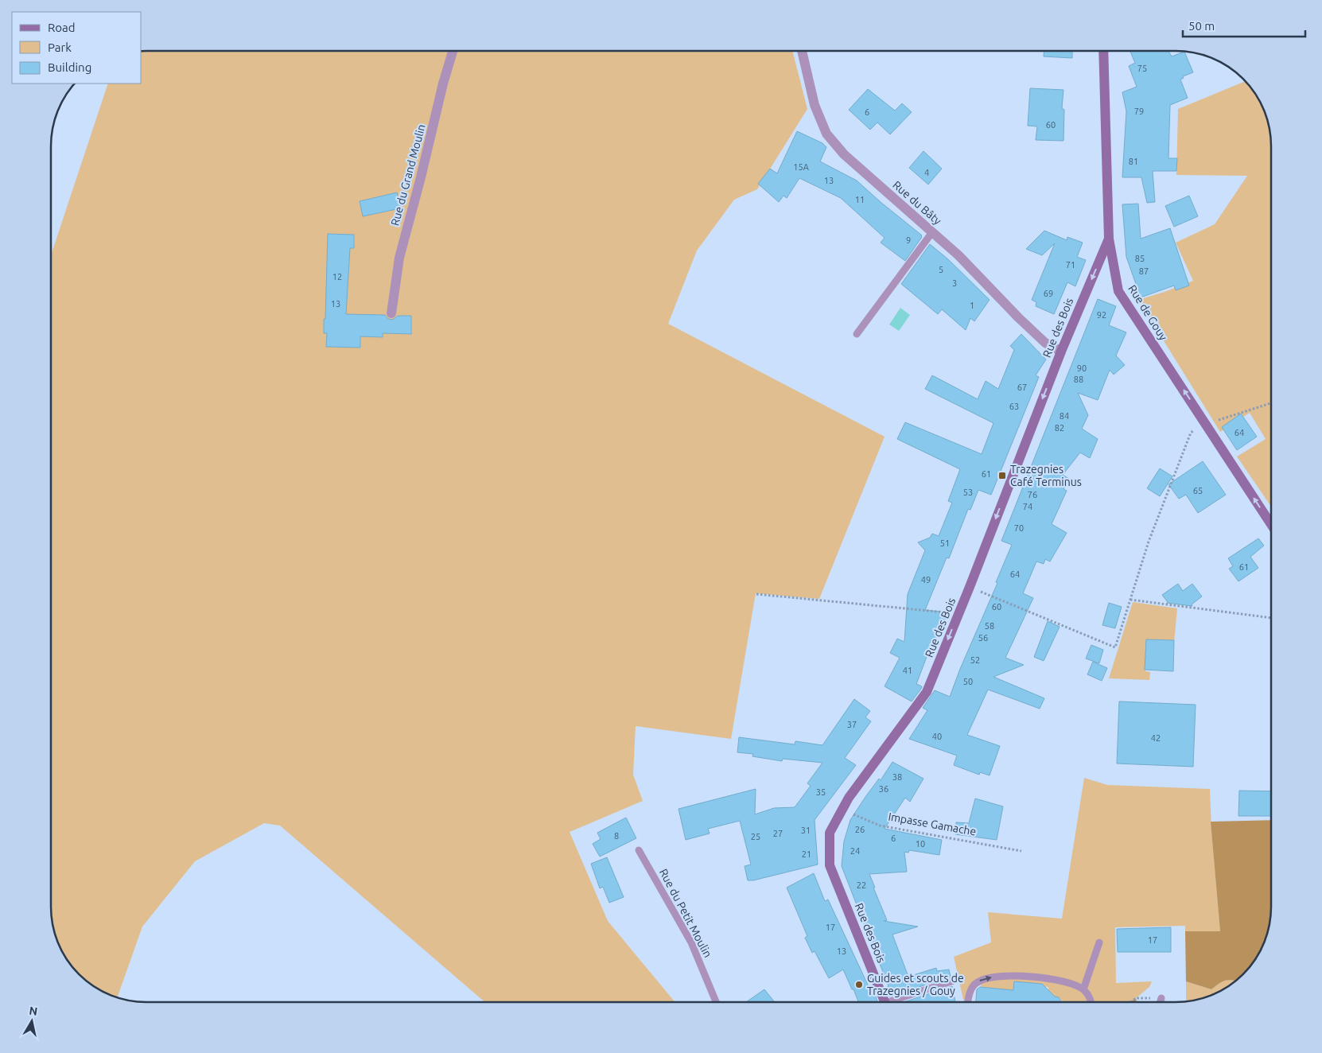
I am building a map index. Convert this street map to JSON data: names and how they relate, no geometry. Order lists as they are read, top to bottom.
{
  "streets": {
    "street": [
      "Rue du Grand Moulin",
      "Rue du Bâty",
      "Rue de Gouy",
      "Rue des Bois"
    ],
    "lane": ["Rue du Petit Moulin"],
    "path": ["Impasse Gamache"]
  },
  "crossings": [
    ["Rue du Bâty", "Rue des Bois"],
    ["Rue de Gouy", "Rue des Bois"],
    ["Rue des Bois", "Impasse Gamache"]
  ],
  "one_way": ["Rue de Gouy", "Rue des Bois"],
  "places": {
    "transit": ["Trazegnies Café Terminus"],
    "other": ["Guides et scouts de Trazegnies / Gouy"]
  },
  "house_numbers": [
    "75",
    "79",
    "6",
    "60",
    "81",
    "15A",
    "4",
    "13",
    "11",
    "9",
    "85",
    "71",
    "5",
    "87",
    "12",
    "3",
    "69",
    "13",
    "1",
    "92",
    "90",
    "88",
    "67",
    "63",
    "84",
    "82",
    "64",
    "61",
    "65",
    "53",
    "76",
    "74",
    "70",
    "51",
    "61",
    "64",
    "49",
    "60",
    "58",
    "56",
    "52",
    "41",
    "50",
    "37",
    "40",
    "42",
    "38",
    "36",
    "35",
    "26",
    "31",
    "27",
    "8",
    "25",
    "6",
    "10",
    "24",
    "21",
    "22",
    "17",
    "17",
    "13"
  ],
  "legend": ["Road", "Park", "Building"],
  "scale_bar": "50 m",
  "north": "top"
}
